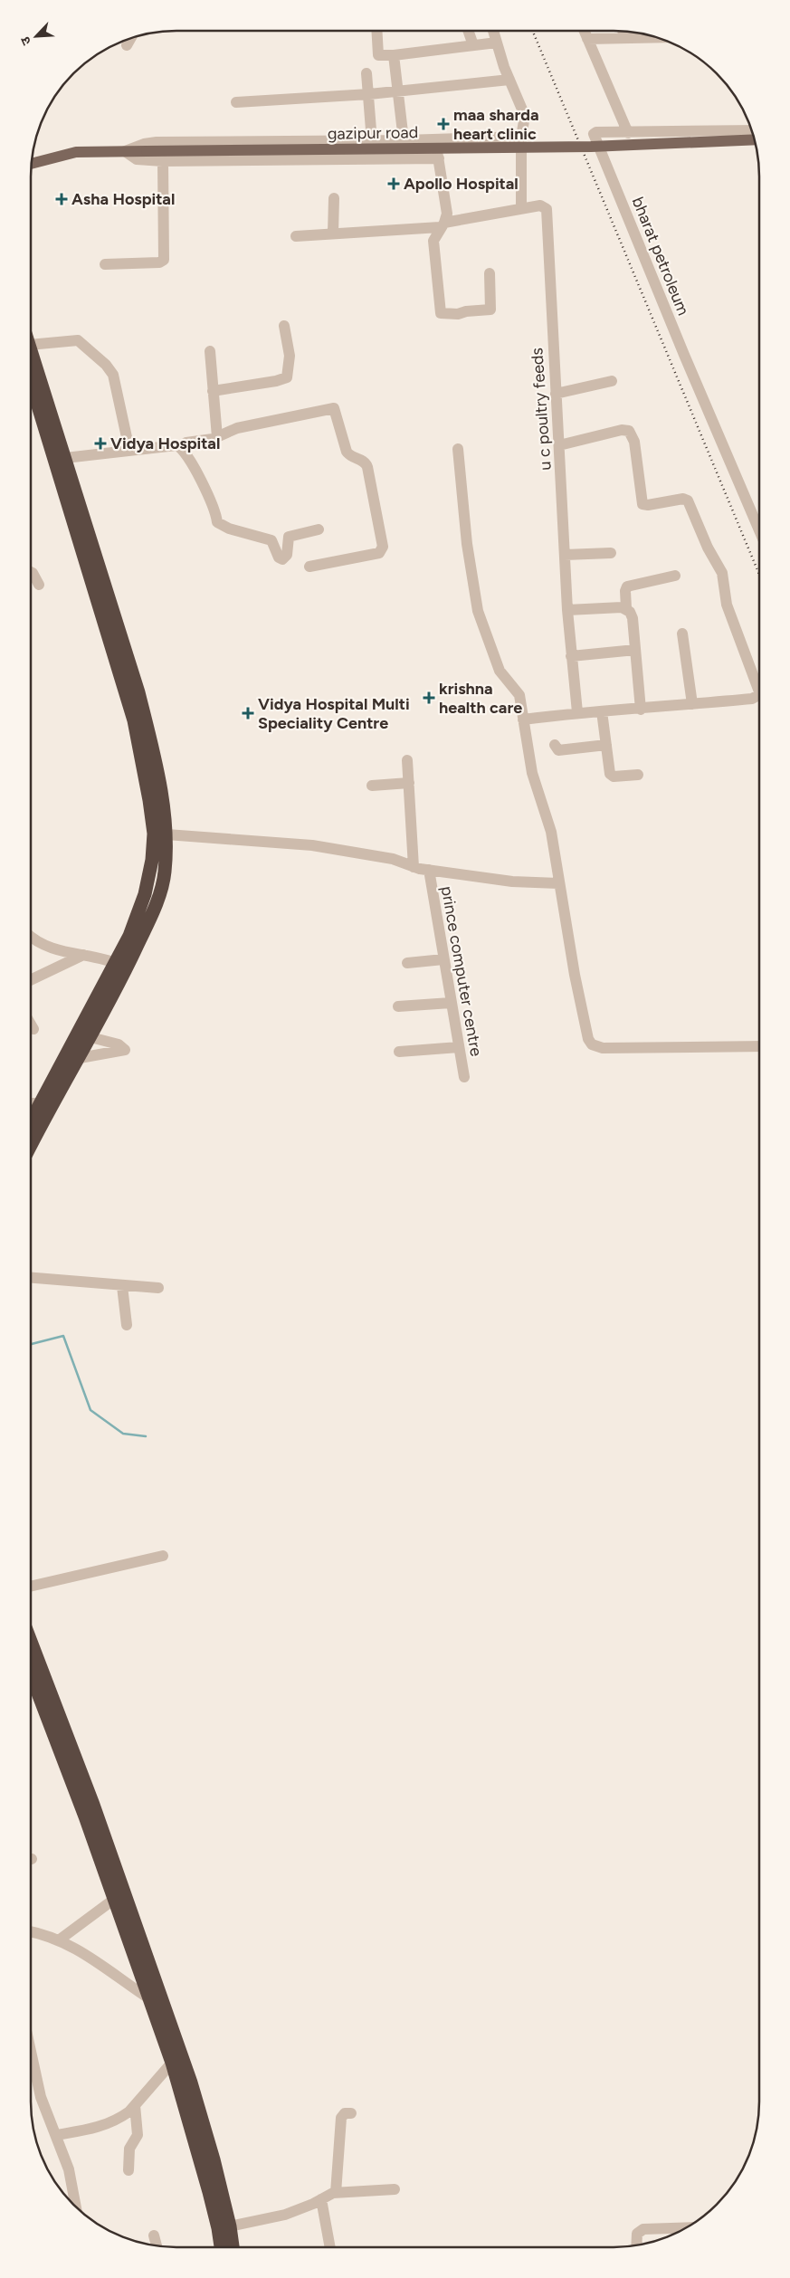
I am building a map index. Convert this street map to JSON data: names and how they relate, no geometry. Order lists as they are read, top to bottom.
{
  "streets": {
    "main road": ["gazipur road"],
    "street": ["bharat petroleum", "u c poultry feeds", "prince computer centre"]
  },
  "places": {
    "health": [
      "maa sharda heart clinic",
      "Apollo Hospital",
      "Asha Hospital",
      "Vidya Hospital",
      "krishna health care",
      "Vidya Hospital Multi Speciality Centre"
    ]
  },
  "north": "bottom left"
}
